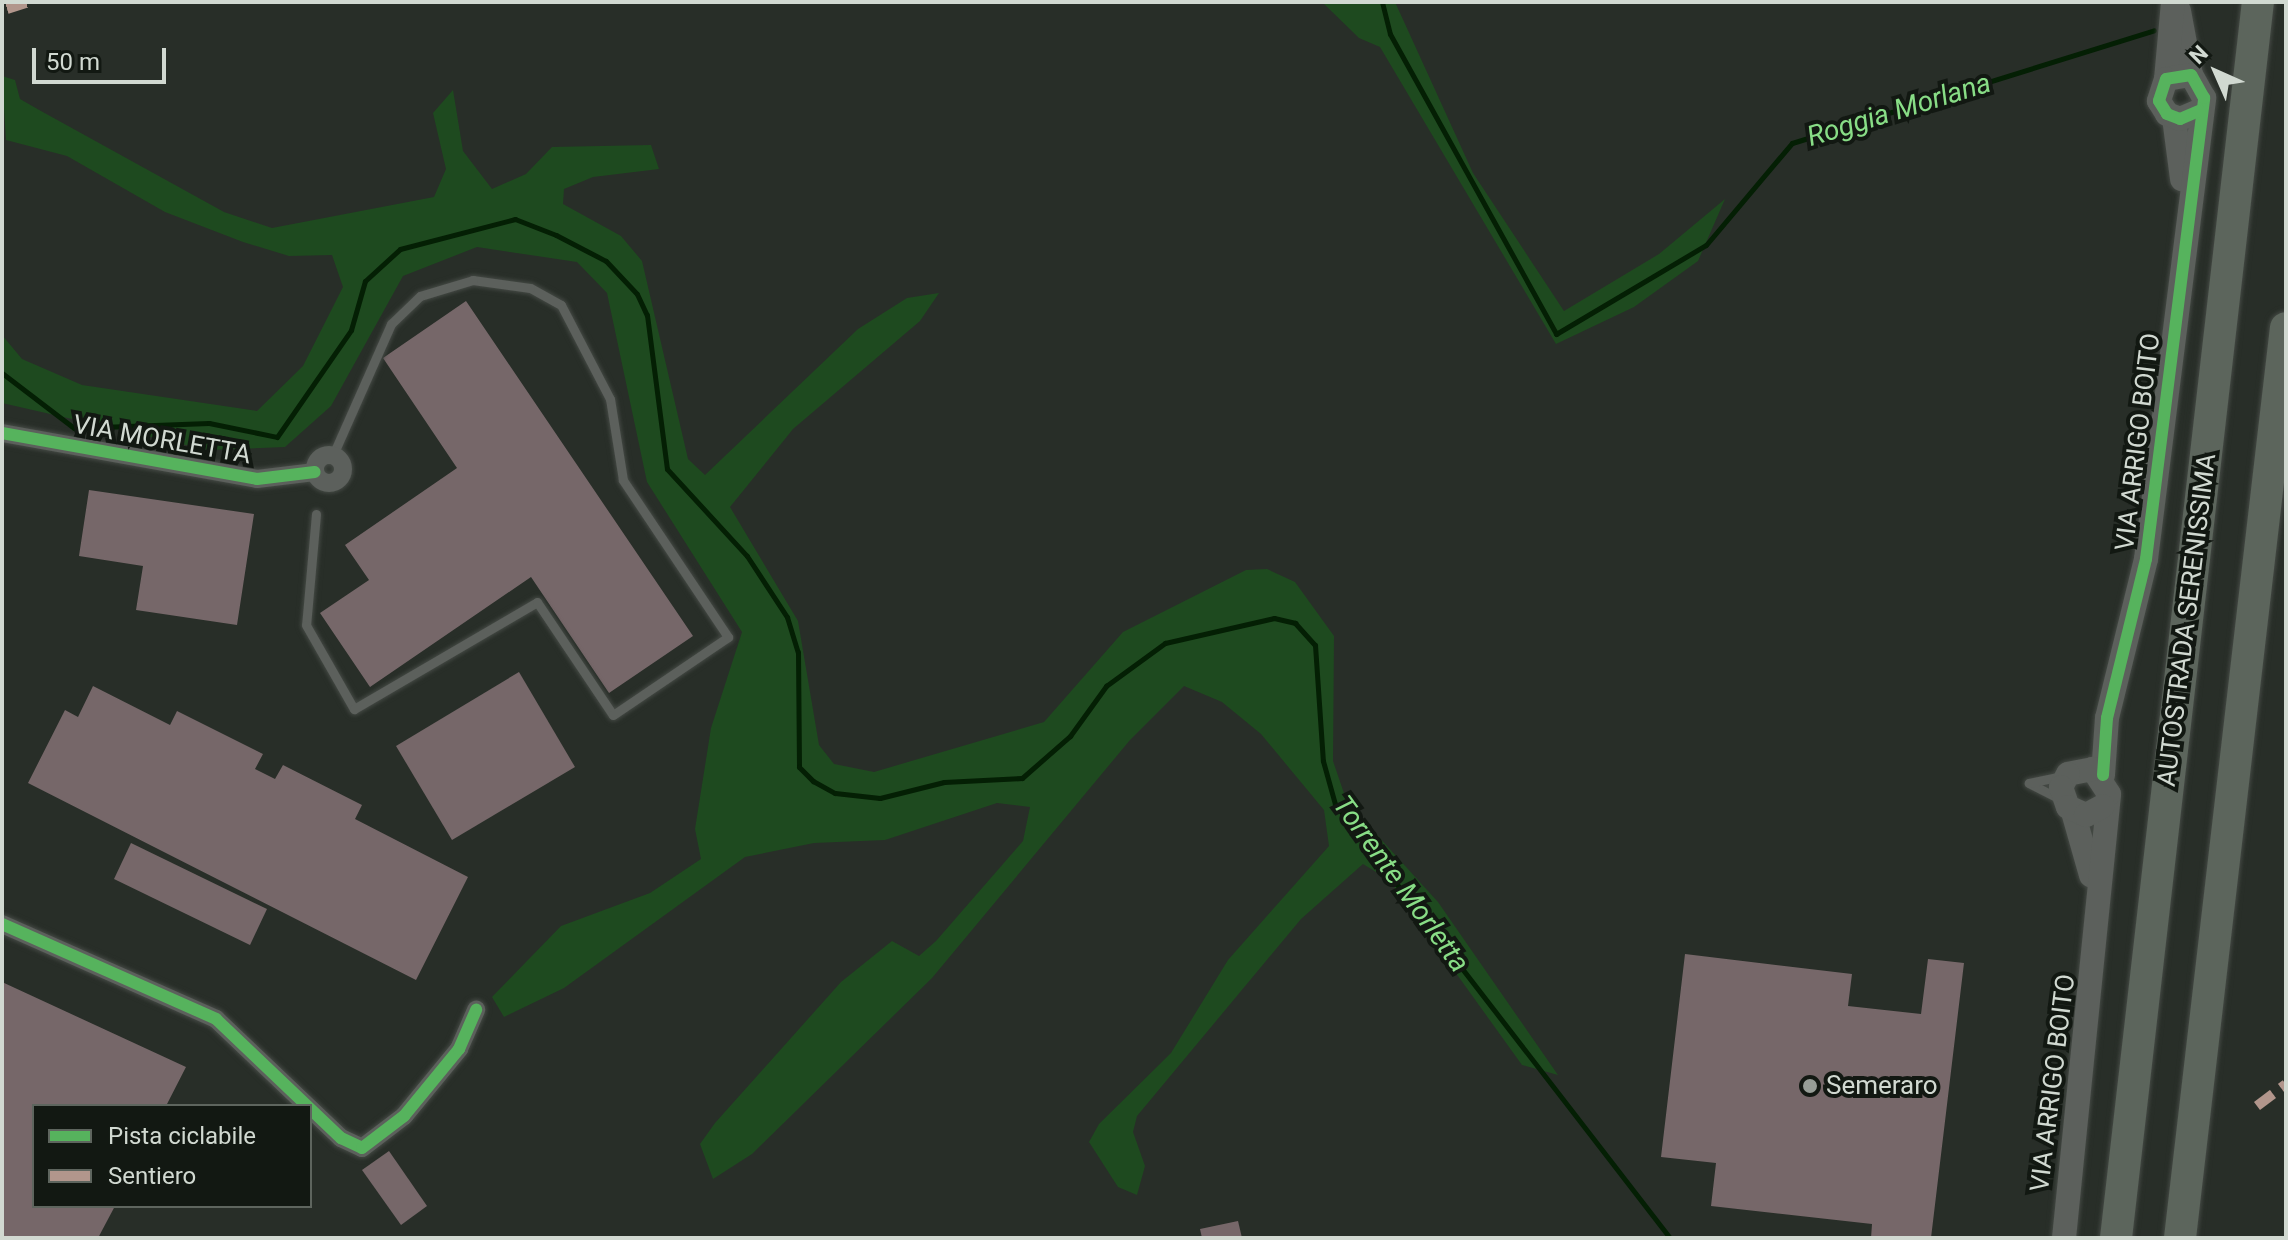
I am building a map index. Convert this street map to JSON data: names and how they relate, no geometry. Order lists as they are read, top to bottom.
{
  "streets": {
    "highway": ["AUTOSTRADA SERENISSIMA"],
    "street": ["VIA MORLETTA", "VIA ARRIGO BOITO"]
  },
  "water": ["Roggia Morlana", "Torrente Morletta"],
  "places": ["Semeraro"],
  "legend": ["Pista ciclabile", "Sentiero"],
  "scale_bar": "50 m",
  "north": "top left"
}
